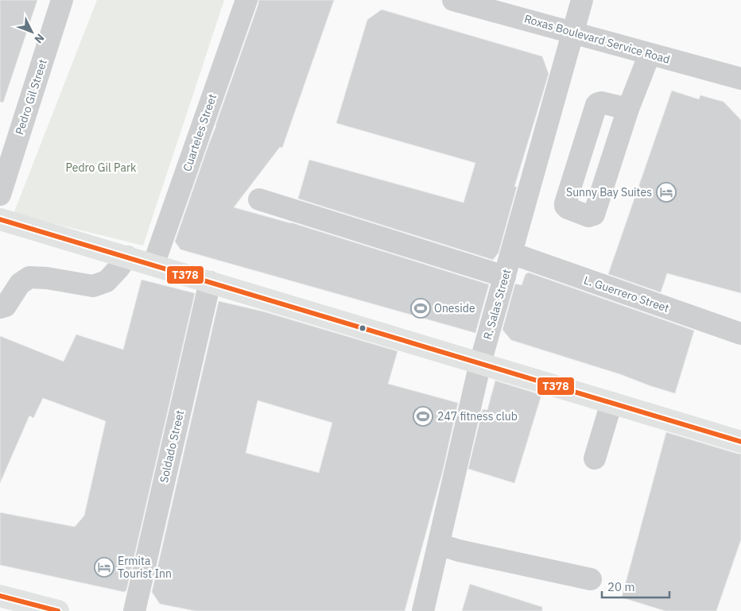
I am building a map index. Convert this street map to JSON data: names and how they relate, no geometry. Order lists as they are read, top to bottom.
{
  "streets": {
    "street": [
      "Roxas Boulevard Service Road",
      "Pedro Gil Street",
      "Cuarteles Street",
      "L. Guerrero Street",
      "R. Salas Street",
      "Soldado Street"
    ]
  },
  "crossings": [
    ["Roxas Boulevard Service Road", "R. Salas Street"],
    ["L. Guerrero Street", "R. Salas Street"]
  ],
  "parks": ["Pedro Gil Park"],
  "places": {
    "hotel": ["Sunny Bay Suites", "Ermita Tourist Inn"],
    "sports": ["Oneside", "247 fitness club"]
  },
  "lines": ["transit line T378"],
  "scale_bar": "20 m",
  "north": "bottom right"
}
